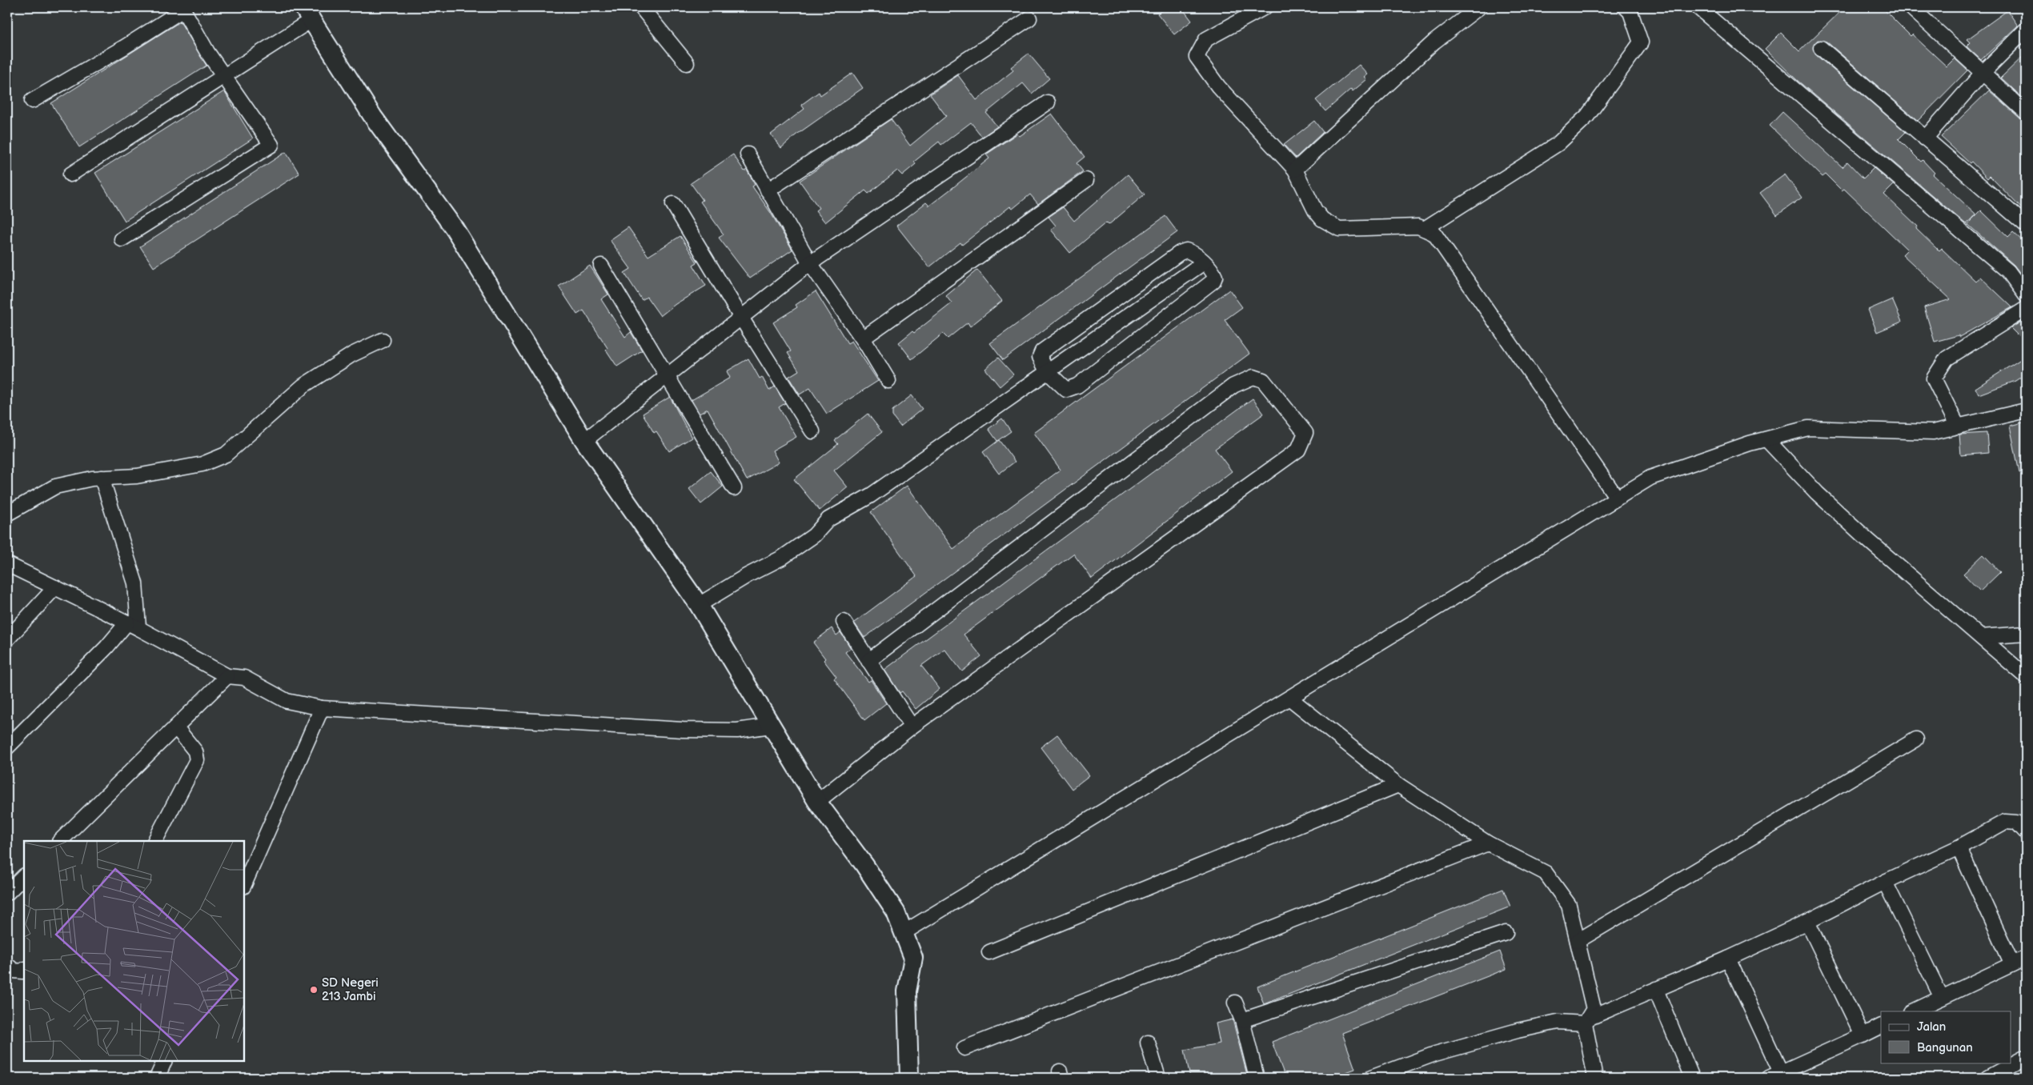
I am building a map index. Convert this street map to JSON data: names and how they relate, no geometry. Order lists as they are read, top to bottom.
{
  "places": ["SD Negeri 213 Jambi"],
  "legend": ["Jalan", "Bangunan"]
}
